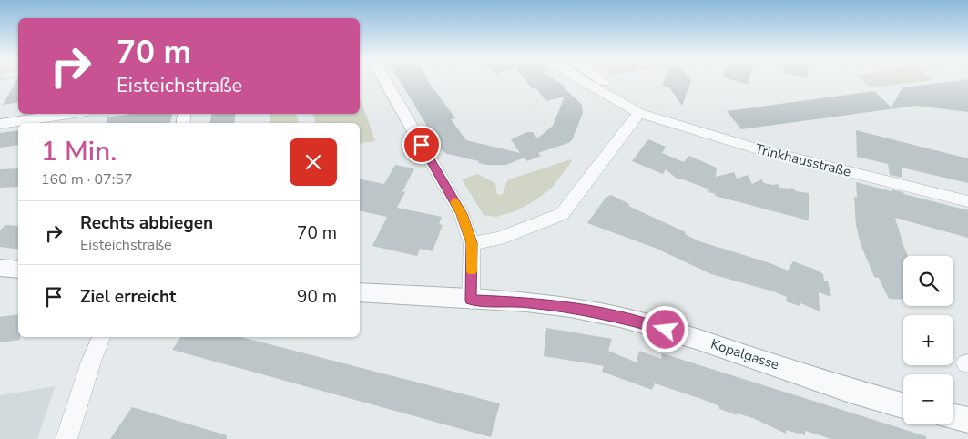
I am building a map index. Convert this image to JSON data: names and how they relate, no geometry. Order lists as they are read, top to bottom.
{
  "streets": {
    "street": ["Trinkhausstraße", "Kopalgasse"]
  },
  "page": {
    "turn": ["70 m", "Eisteichstraße"],
    "heading": ["1 Min.", "160 m · 07:57"],
    "list": [
      {
        "name": "Rechts abbiegen",
        "note": "Eisteichstraße",
        "value": "70 m"
      },
      {
        "name": "Ziel erreicht",
        "value": "90 m"
      }
    ],
    "map_buttons": ["+", "−"]
  }
}
